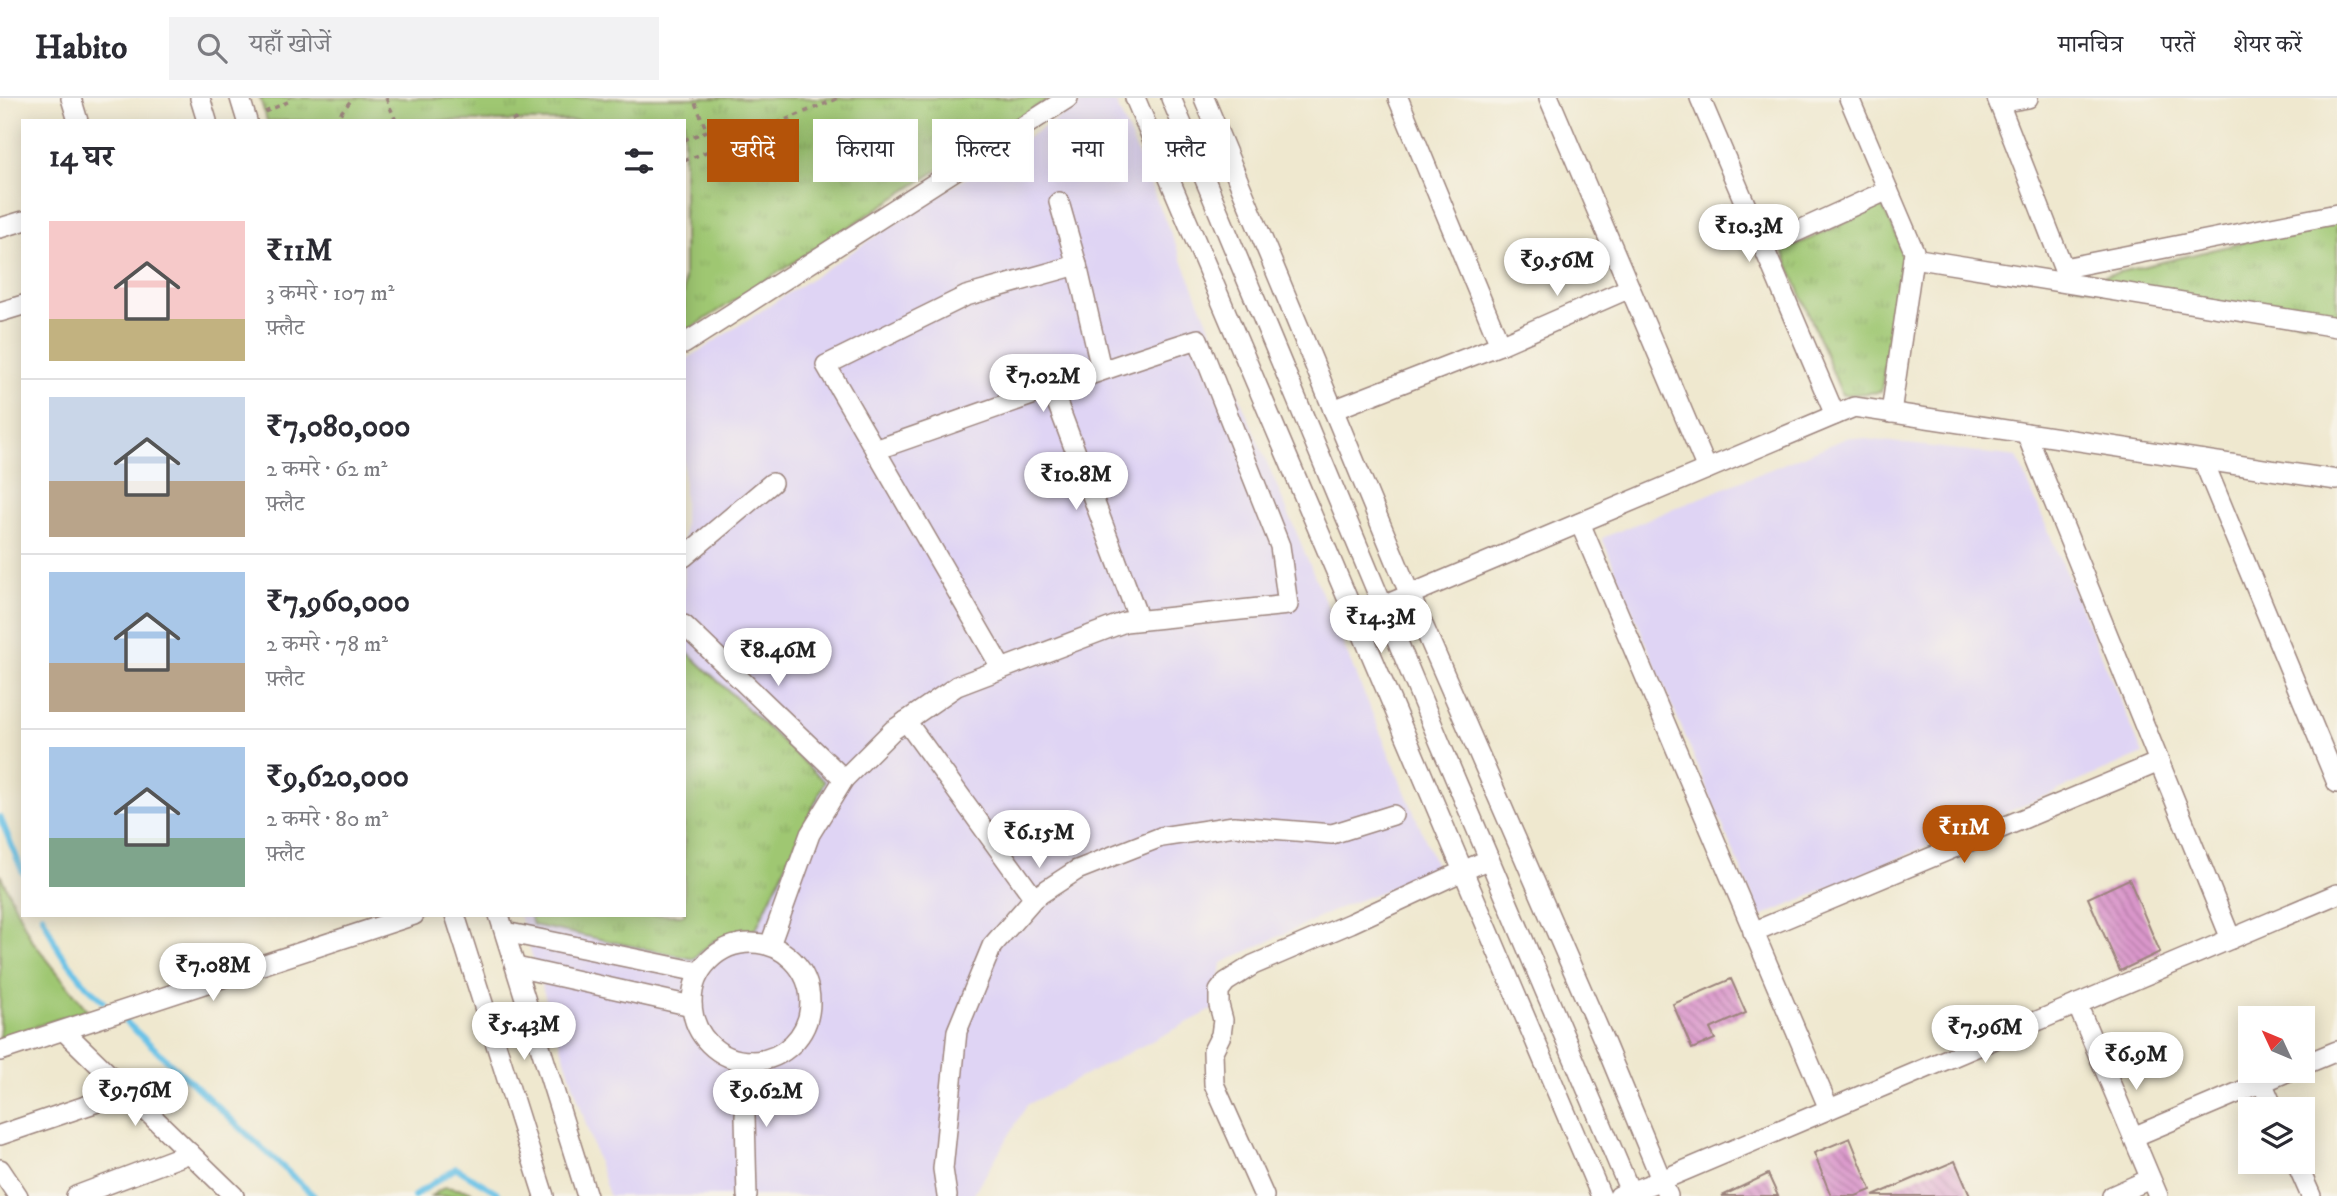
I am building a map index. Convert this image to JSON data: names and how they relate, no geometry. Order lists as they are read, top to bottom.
{
  "north": "top left",
  "page": {
    "header": "Habito",
    "search": "यहाँ खोजें",
    "nav": ["मानचित्र", "परतें", "शेयर करें"],
    "chip": [
      "खरीदें",
      "किराया",
      "फ़िल्टर",
      "नया",
      "फ़्लैट"
    ],
    "heading": "14 घर",
    "list": [
      {
        "name": "₹11M",
        "note": "3 कमरे · 107 m² · फ़्लैट"
      },
      {
        "name": "₹7,080,000",
        "note": "2 कमरे · 62 m² · फ़्लैट"
      },
      {
        "name": "₹7,960,000",
        "note": "2 कमरे · 78 m² · फ़्लैट"
      },
      {
        "name": "₹9,620,000",
        "note": "2 कमरे · 80 m² · फ़्लैट"
      }
    ],
    "price": [
      "₹10.3M",
      "₹9.56M",
      "₹7.02M",
      "₹10.8M",
      "₹14.3M",
      "₹8.46M",
      "₹11M",
      "₹6.15M",
      "₹7.08M",
      "₹5.43M",
      "₹7.96M",
      "₹6.9M",
      "₹9.76M",
      "₹9.62M"
    ]
  }
}
